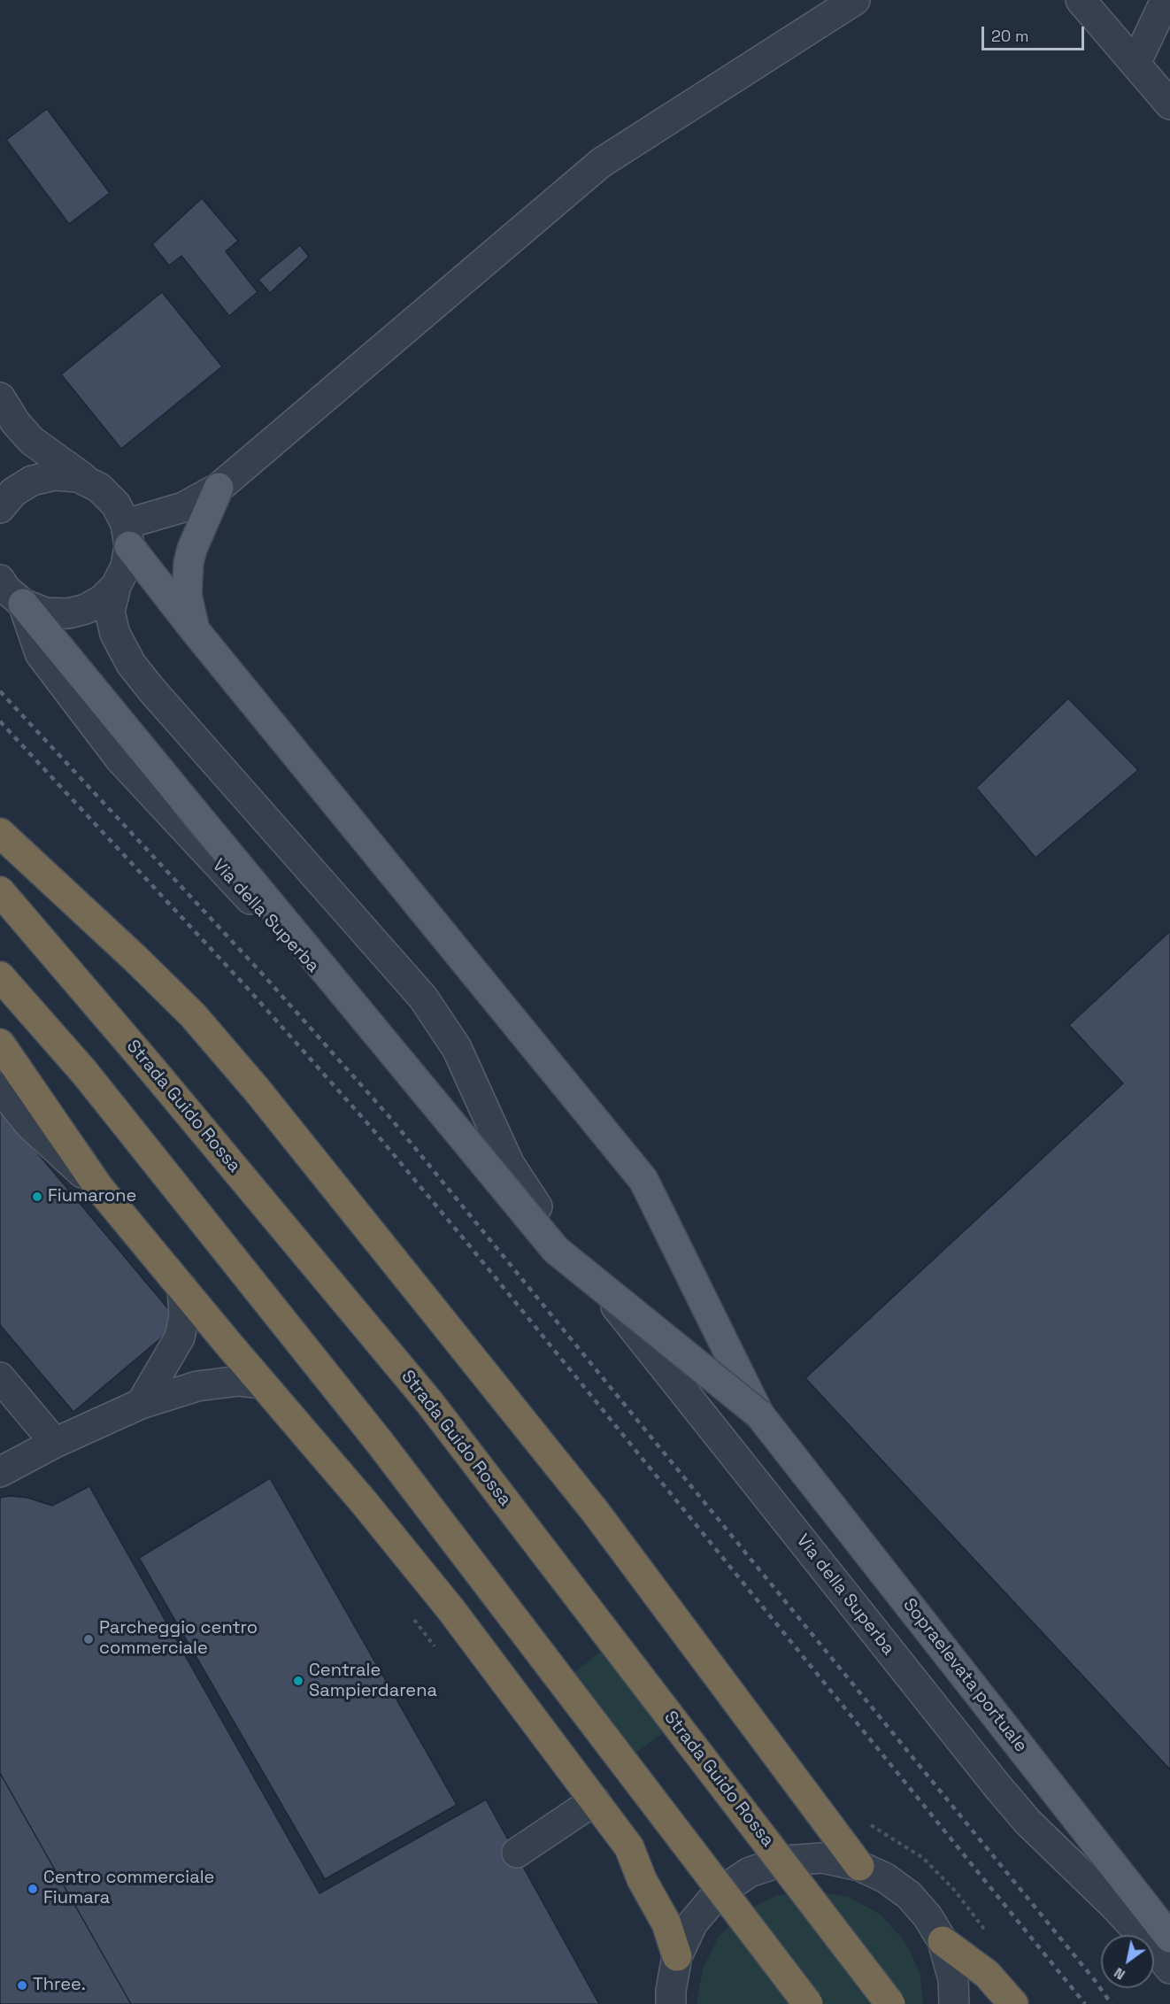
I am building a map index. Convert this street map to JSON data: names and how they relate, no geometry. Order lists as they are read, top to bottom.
{
  "streets": {
    "highway": ["Strada Guido Rossa"],
    "main road": ["Sopraelevata portuale"],
    "street": ["Via della Superba"]
  },
  "places": [
    "Fiumarone",
    "Parcheggio centro commerciale",
    "Centrale Sampierdarena",
    "Centro commerciale Fiumara",
    "Three."
  ],
  "scale_bar": "20 m",
  "north": "bottom left"
}
